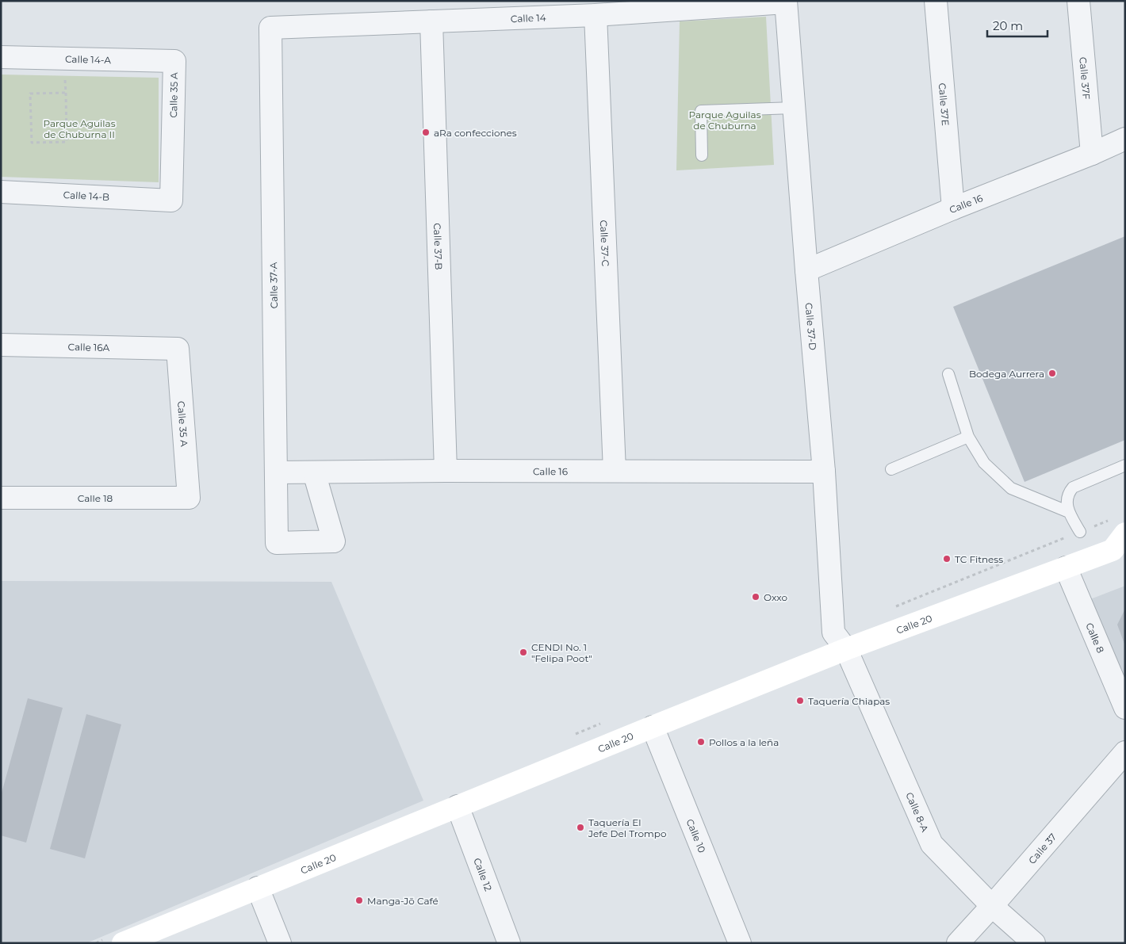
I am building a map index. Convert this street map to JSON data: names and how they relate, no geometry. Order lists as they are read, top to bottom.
{
  "streets": {
    "street": [
      "Calle 14",
      "Calle 14-A",
      "Calle 37F",
      "Calle 35 A",
      "Calle 37E",
      "Calle 14-B",
      "Calle 16",
      "Calle 37-C",
      "Calle 37-B",
      "Calle 37-A",
      "Calle 37-D",
      "Calle 16A",
      "Calle 18",
      "Calle 20",
      "Calle 8",
      "Calle 8-A",
      "Calle 10",
      "Calle 37",
      "Calle 12"
    ]
  },
  "crossings": [
    ["Calle 14", "Calle 37-C"],
    ["Calle 14", "Calle 37-B"],
    ["Calle 14", "Calle 37-A"],
    ["Calle 14", "Calle 37-D"],
    ["Calle 14-A", "Calle 35 A"],
    ["Calle 37F", "Calle 16"],
    ["Calle 35 A", "Calle 14-B"],
    ["Calle 35 A", "Calle 16A"],
    ["Calle 35 A", "Calle 18"],
    ["Calle 37E", "Calle 16"],
    ["Calle 16", "Calle 37-C"],
    ["Calle 16", "Calle 37-B"],
    ["Calle 16", "Calle 37-A"],
    ["Calle 16", "Calle 37-D"],
    ["Calle 37-D", "Calle 20"],
    ["Calle 37-D", "Calle 8-A"],
    ["Calle 20", "Calle 8"],
    ["Calle 20", "Calle 8-A"],
    ["Calle 20", "Calle 10"],
    ["Calle 20", "Calle 12"],
    ["Calle 8-A", "Calle 37"]
  ],
  "parks": ["Parque Aguilas de Chuburna", "Parque Aguilas de Chuburna II"],
  "places": [
    "aRa confecciones",
    "Bodega Aurrera",
    "TC Fitness",
    "Oxxo",
    "CENDI No. 1 \"Felipa Poot\"",
    "Taquería Chiapas",
    "Pollos a la leña",
    "Taquería El Jefe Del Trompo",
    "Manga-Jō Café"
  ],
  "scale_bar": "20 m"
}
